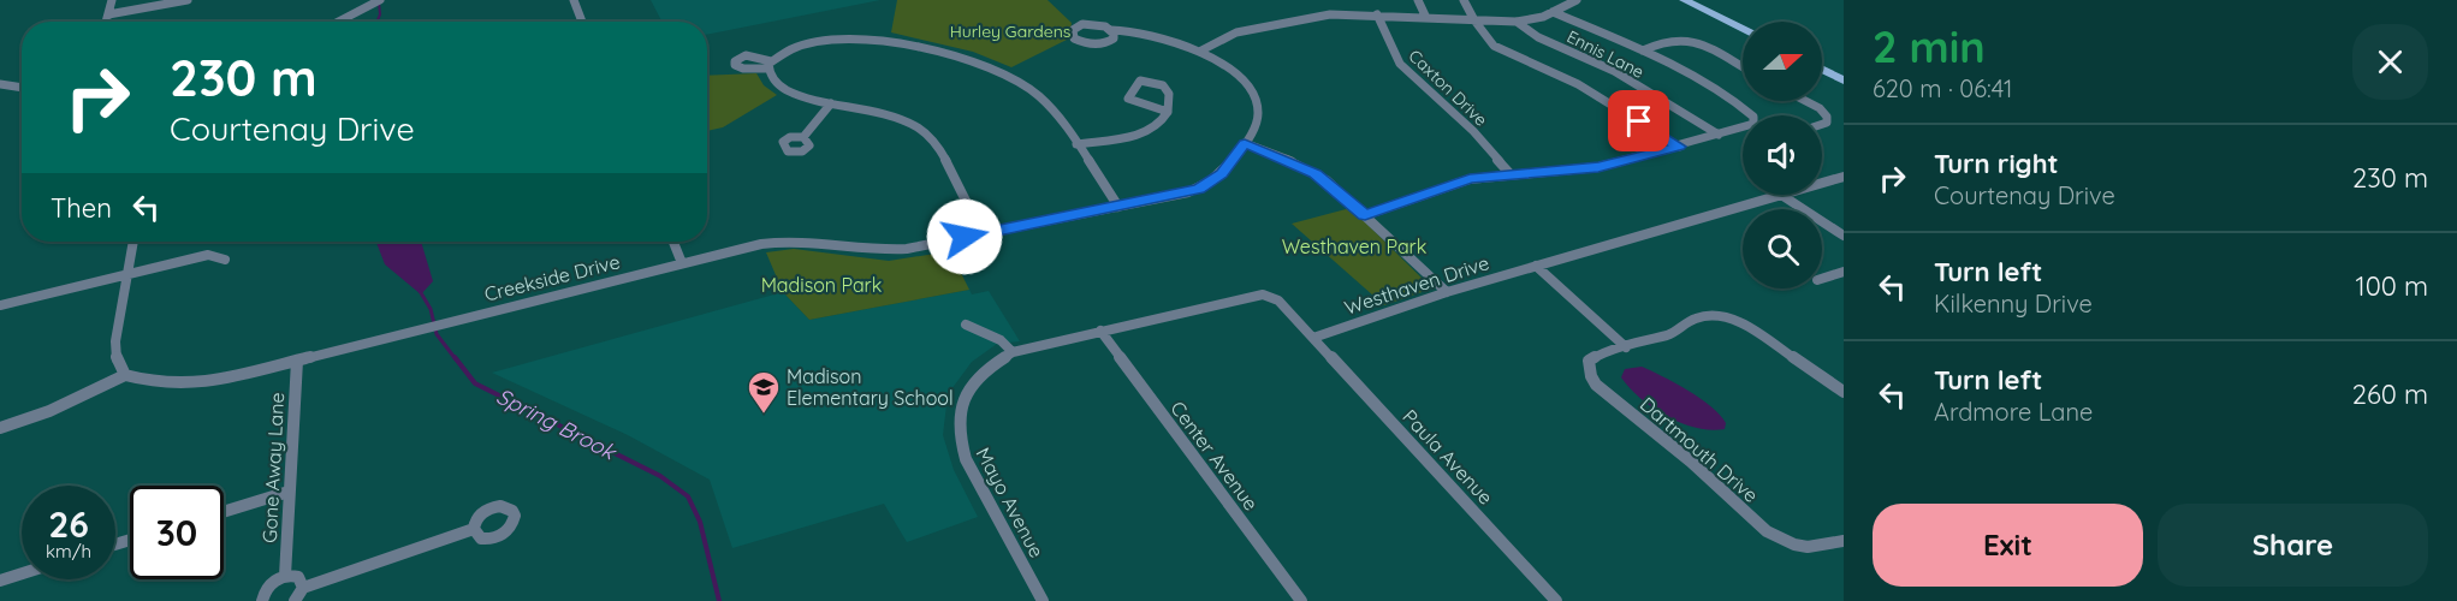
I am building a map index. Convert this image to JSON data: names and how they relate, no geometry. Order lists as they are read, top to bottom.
{
  "streets": {
    "street": [
      "Ennis Lane",
      "Caxton Drive",
      "Creekside Drive",
      "Westhaven Drive",
      "Dartmouth Drive",
      "Center Avenue",
      "Paula Avenue",
      "Gone Away Lane",
      "Mayo Avenue"
    ]
  },
  "crossings": [
    ["Creekside Drive", "Gone Away Lane"],
    ["Westhaven Drive", "Paula Avenue"]
  ],
  "water": ["Spring Brook"],
  "parks": ["Hurley Gardens", "Westhaven Park", "Madison Park"],
  "places": {
    "school or university": ["Madison Elementary School"]
  },
  "north": "right",
  "page": {
    "heading": ["2 min", "620 m · 06:41"],
    "turn": ["230 m", "Courtenay Drive"],
    "list": [
      {
        "name": "Turn right",
        "note": "Courtenay Drive",
        "value": "230 m"
      },
      {
        "name": "Turn left",
        "note": "Kilkenny Drive",
        "value": "100 m"
      },
      {
        "name": "Turn left",
        "note": "Ardmore Lane",
        "value": "260 m"
      }
    ],
    "then": "Then",
    "speed": "26 km/h",
    "limit": "30",
    "buttons": ["Exit", "Share"]
  }
}
